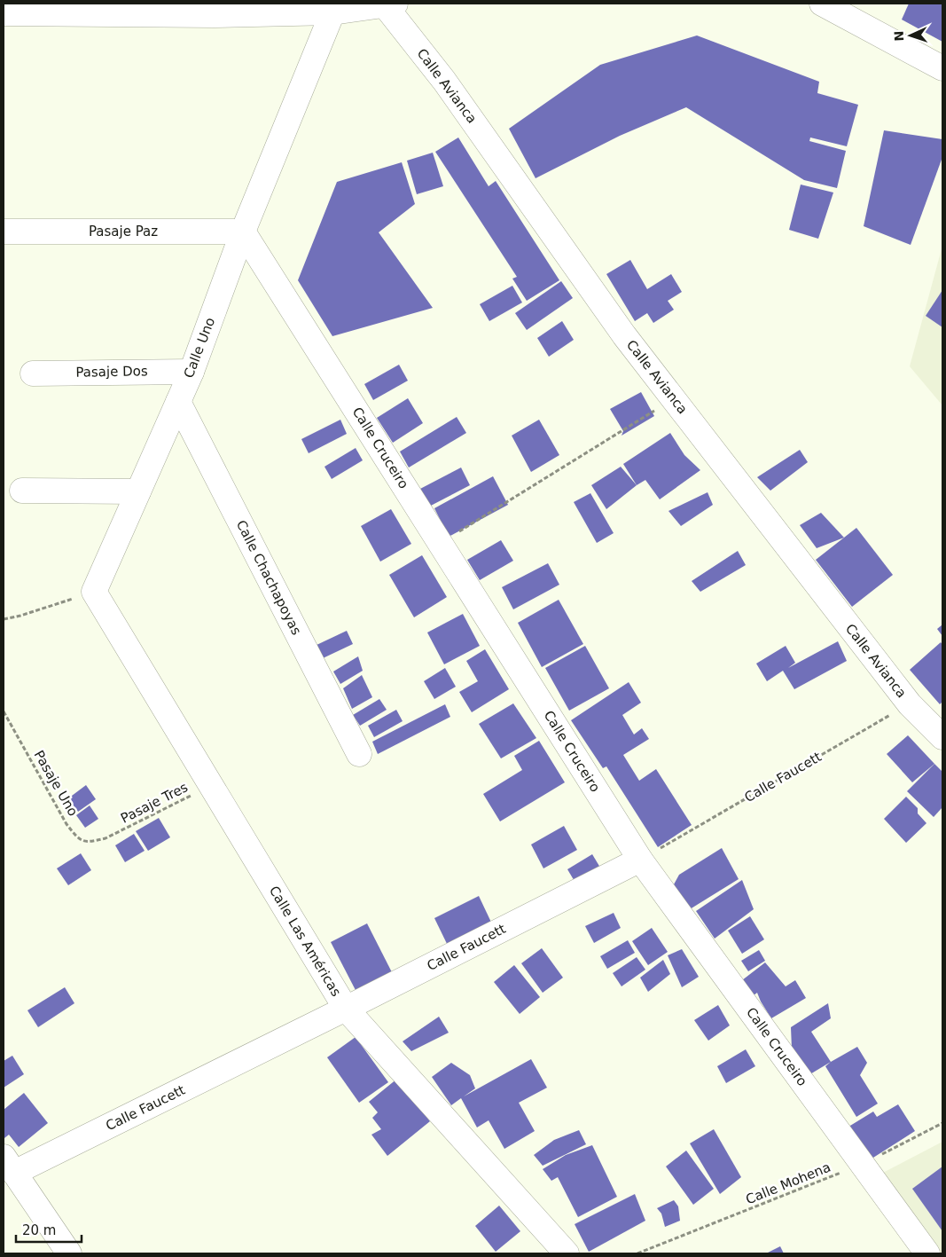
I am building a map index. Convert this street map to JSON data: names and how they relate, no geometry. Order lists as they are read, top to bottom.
{
  "streets": {
    "street": [
      "Calle Avianca",
      "Pasaje Paz",
      "Calle Uno",
      "Pasaje Dos",
      "Calle Cruceiro",
      "Calle Chachapoyas",
      "Calle Faucett",
      "Calle Las Américas"
    ],
    "path": ["Pasaje Uno", "Pasaje Tres", "Calle Mohena"]
  },
  "crossings": [
    ["Calle Avianca", "Calle Faucett"],
    ["Pasaje Paz", "Calle Uno"],
    ["Pasaje Paz", "Calle Cruceiro"],
    ["Calle Uno", "Pasaje Dos"],
    ["Calle Uno", "Calle Cruceiro"],
    ["Calle Uno", "Calle Chachapoyas"],
    ["Calle Uno", "Calle Las Américas"],
    ["Calle Cruceiro", "Calle Faucett"],
    ["Calle Cruceiro", "Calle Mohena"],
    ["Calle Faucett", "Calle Las Américas"],
    ["Pasaje Uno", "Pasaje Tres"],
    ["Pasaje Tres", "Calle Las Américas"]
  ],
  "scale_bar": "20 m",
  "north": "left"
}
